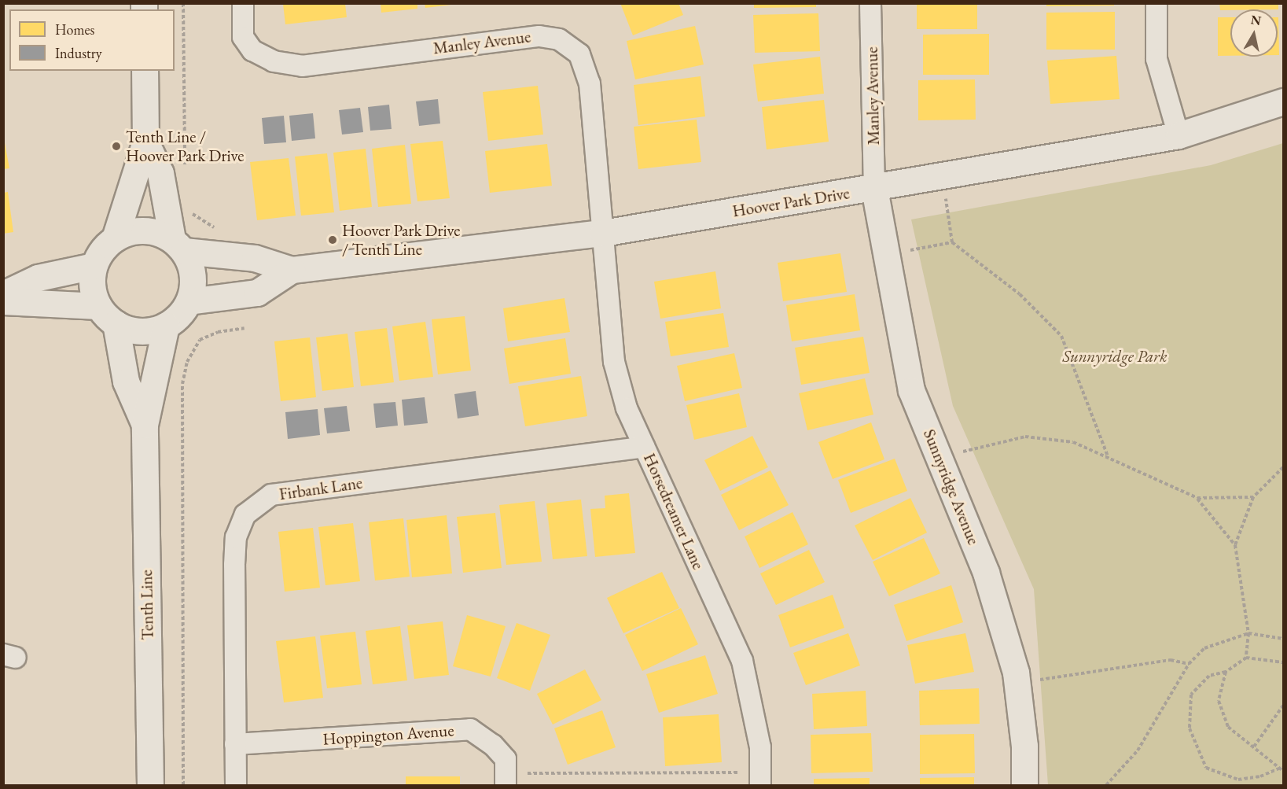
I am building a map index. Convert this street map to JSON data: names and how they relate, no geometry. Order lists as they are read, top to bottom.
{
  "streets": {
    "street": [
      "Manley Avenue",
      "Hoover Park Drive",
      "Sunnyridge Avenue",
      "Firbank Lane",
      "Horsedreamer Lane",
      "Tenth Line",
      "Hoppington Avenue"
    ]
  },
  "crossings": [
    ["Manley Avenue", "Hoover Park Drive"],
    ["Manley Avenue", "Sunnyridge Avenue"],
    ["Manley Avenue", "Horsedreamer Lane"],
    ["Hoover Park Drive", "Sunnyridge Avenue"],
    ["Hoover Park Drive", "Horsedreamer Lane"],
    ["Hoover Park Drive", "Tenth Line"],
    ["Firbank Lane", "Horsedreamer Lane"],
    ["Firbank Lane", "Hoppington Avenue"]
  ],
  "parks": ["Sunnyridge Park"],
  "places": ["Tenth Line / Hoover Park Drive", "Hoover Park Drive / Tenth Line"],
  "legend": ["Homes", "Industry"],
  "north": "top"
}
